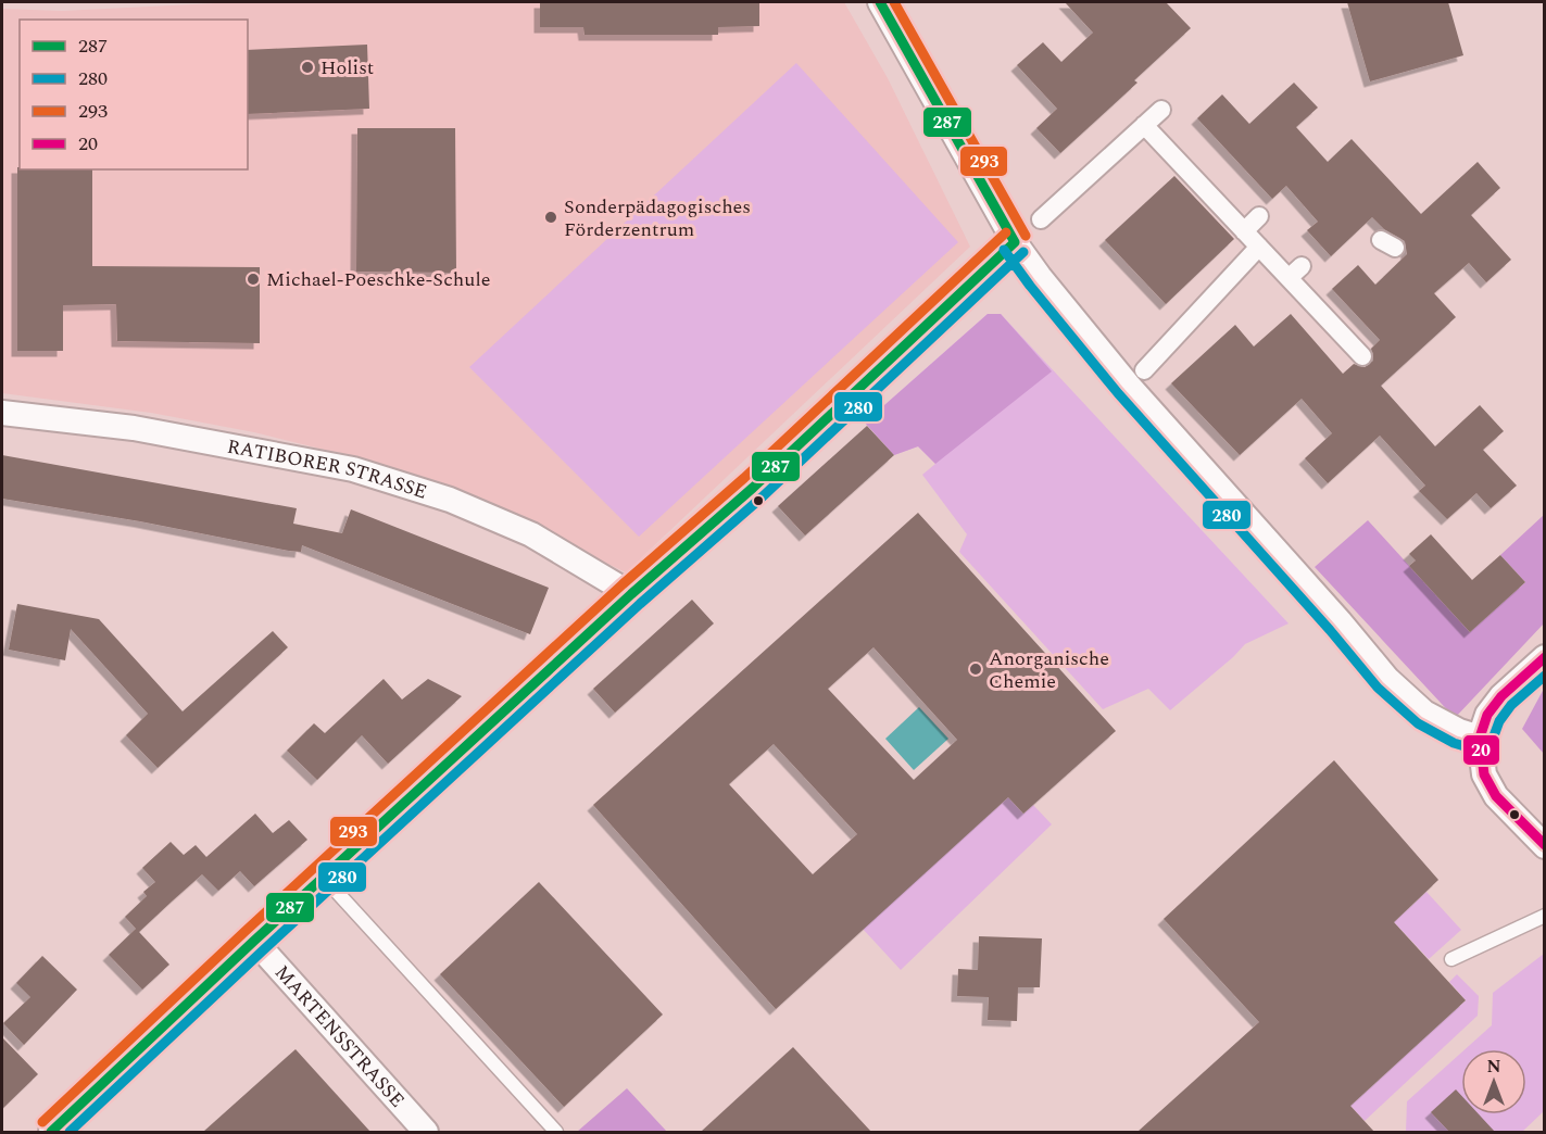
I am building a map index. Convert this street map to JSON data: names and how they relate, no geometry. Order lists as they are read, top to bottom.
{
  "streets": {
    "street": ["RATIBORER STRASSE", "MARTENSSTRASSE"]
  },
  "places": [
    "Holist",
    "Sonderpädagogisches Förderzentrum",
    "Michael-Poeschke-Schule",
    "Anorganische Chemie"
  ],
  "lines": [
    "transit line 287",
    "transit line 293",
    "transit line 280",
    "transit line 20"
  ],
  "legend": [
    "287",
    "280",
    "293",
    "20"
  ],
  "north": "top"
}
